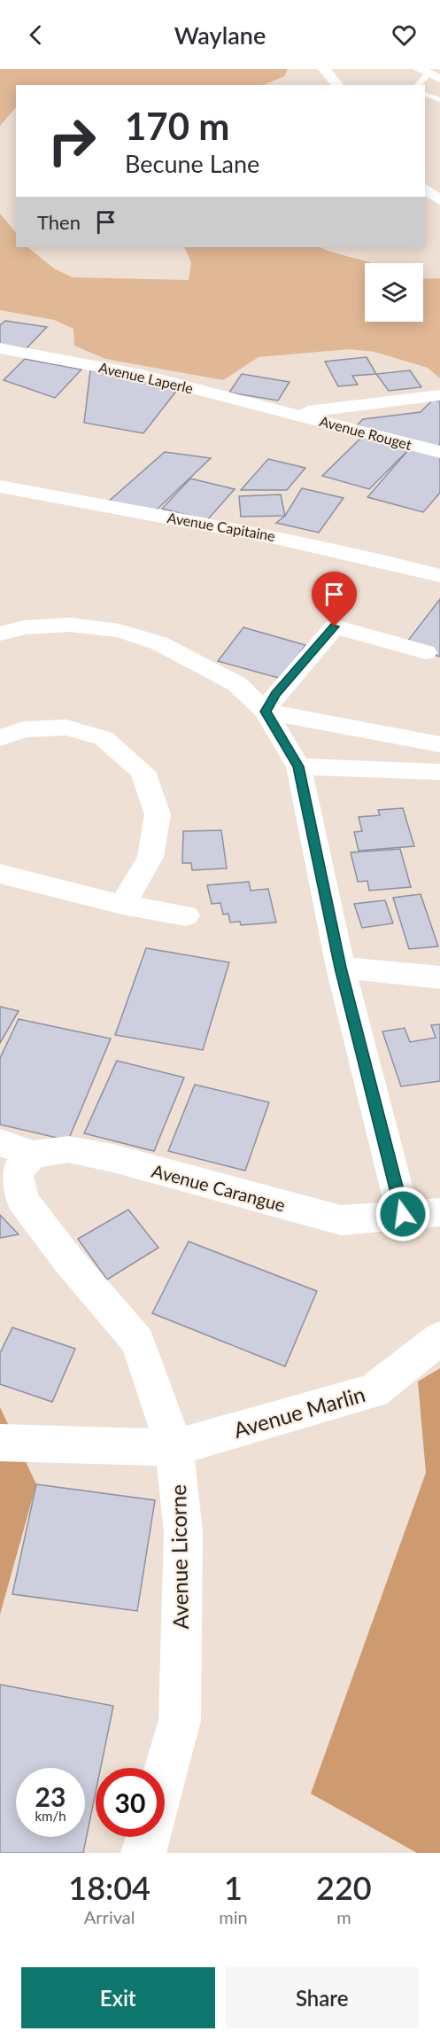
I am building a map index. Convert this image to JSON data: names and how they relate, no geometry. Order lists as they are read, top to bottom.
{
  "streets": {
    "street": [
      "Avenue Laperle",
      "Avenue Rouget",
      "Avenue Capitaine",
      "Avenue Carangue",
      "Avenue Marlin",
      "Avenue Licorne"
    ]
  },
  "crossings": [
    ["Avenue Laperle", "Avenue Rouget"],
    ["Avenue Carangue", "Avenue Licorne"],
    ["Avenue Marlin", "Avenue Licorne"]
  ],
  "page": {
    "header": "Waylane",
    "turn": ["170 m", "Becune Lane"],
    "then": "Then",
    "speed": "23 km/h",
    "limit": "30",
    "eta": [
      "18:04",
      "Arrival",
      "1",
      "min",
      "220",
      "m"
    ],
    "buttons": ["Exit", "Share"]
  }
}
